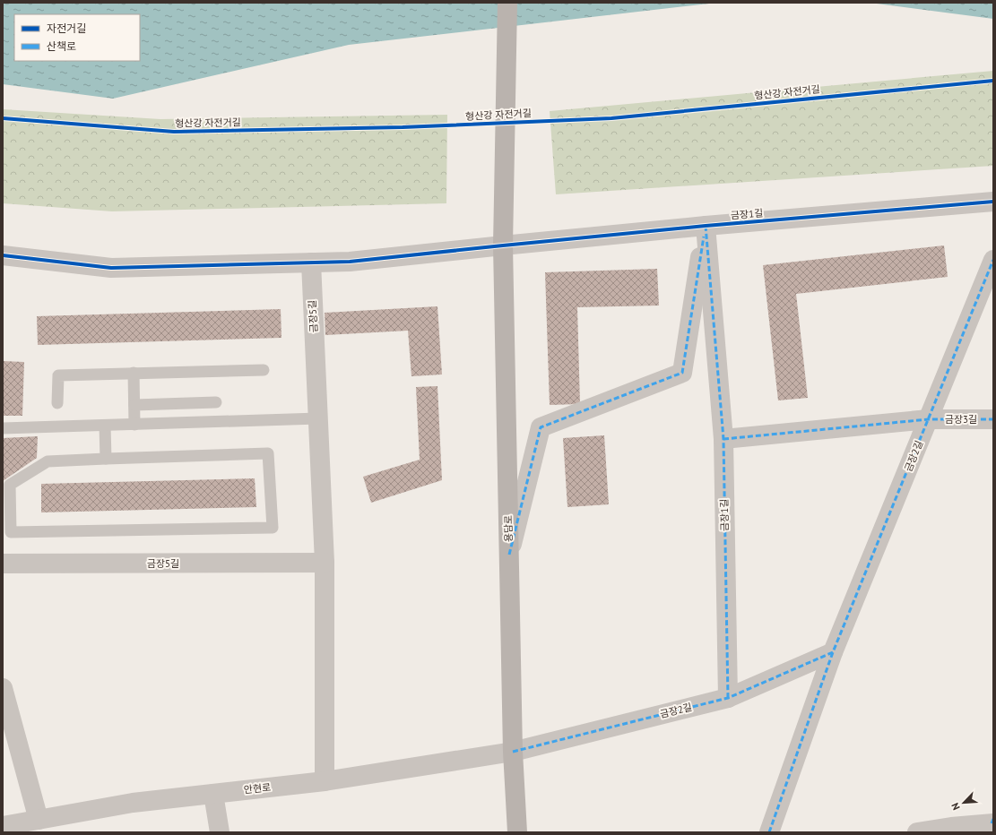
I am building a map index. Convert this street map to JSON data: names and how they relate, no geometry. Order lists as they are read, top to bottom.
{
  "streets": {
    "main road": ["용담로"],
    "street": [
      "금장1길",
      "금장5길",
      "금장3길",
      "금장2길",
      "안현로"
    ],
    "cycle path": ["형산강 자전거길"]
  },
  "crossings": [
    ["금장1길", "금장5길"],
    ["금장1길", "금장3길"],
    ["금장1길", "금장2길"],
    ["금장1길", "용담로"],
    ["금장5길", "안현로"],
    ["금장3길", "금장2길"],
    ["금장2길", "용담로"],
    ["금장2길", "안현로"],
    ["용담로", "안현로"]
  ],
  "legend": ["자전거길", "산책로"],
  "north": "bottom left"
}
